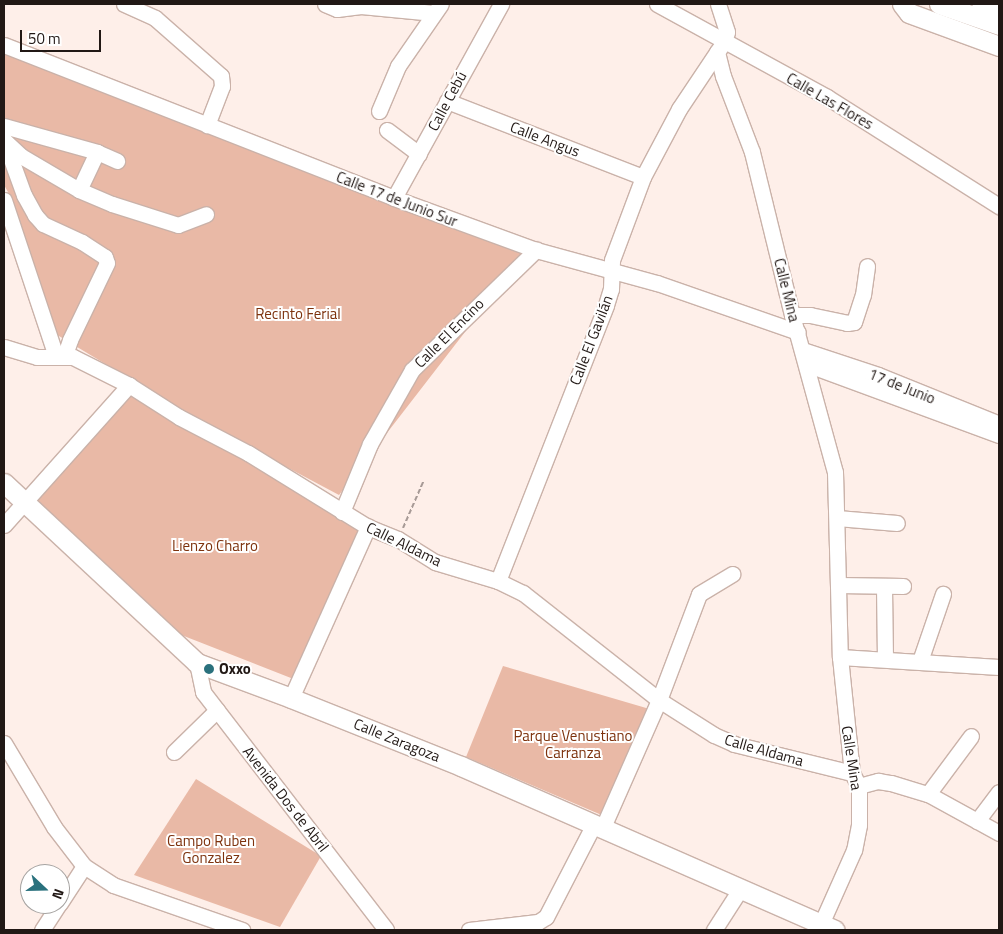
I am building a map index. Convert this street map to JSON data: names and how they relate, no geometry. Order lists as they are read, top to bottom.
{
  "streets": {
    "main road": ["Calle Zaragoza"],
    "street": [
      "Calle Cebú",
      "Calle Las Flores",
      "Calle Angus",
      "Calle 17 de Junio Sur",
      "Calle Mina",
      "Calle El Encino",
      "Calle El Gavilán",
      "17 de Junio",
      "Calle Aldama",
      "Avenida Dos de Abril"
    ]
  },
  "crossings": [
    ["Calle Cebú", "Calle Angus"],
    ["Calle Cebú", "Calle 17 de Junio Sur"],
    ["Calle Las Flores", "Calle Mina"],
    ["Calle Las Flores", "Calle El Gavilán"],
    ["Calle Angus", "Calle El Gavilán"],
    ["Calle 17 de Junio Sur", "Calle Mina"],
    ["Calle 17 de Junio Sur", "Calle El Encino"],
    ["Calle 17 de Junio Sur", "Calle El Gavilán"],
    ["Calle Mina", "Calle El Gavilán"],
    ["Calle Mina", "17 de Junio"],
    ["Calle Mina", "Calle Aldama"],
    ["Calle Mina", "Calle Zaragoza"],
    ["Calle El Encino", "Calle Aldama"],
    ["Calle El Gavilán", "Calle Aldama"],
    ["Calle Zaragoza", "Avenida Dos de Abril"]
  ],
  "parks": [
    "Recinto Ferial",
    "Lienzo Charro",
    "Parque Venustiano Carranza",
    "Campo Ruben Gonzalez"
  ],
  "places": ["Oxxo"],
  "scale_bar": "50 m",
  "north": "right"
}
